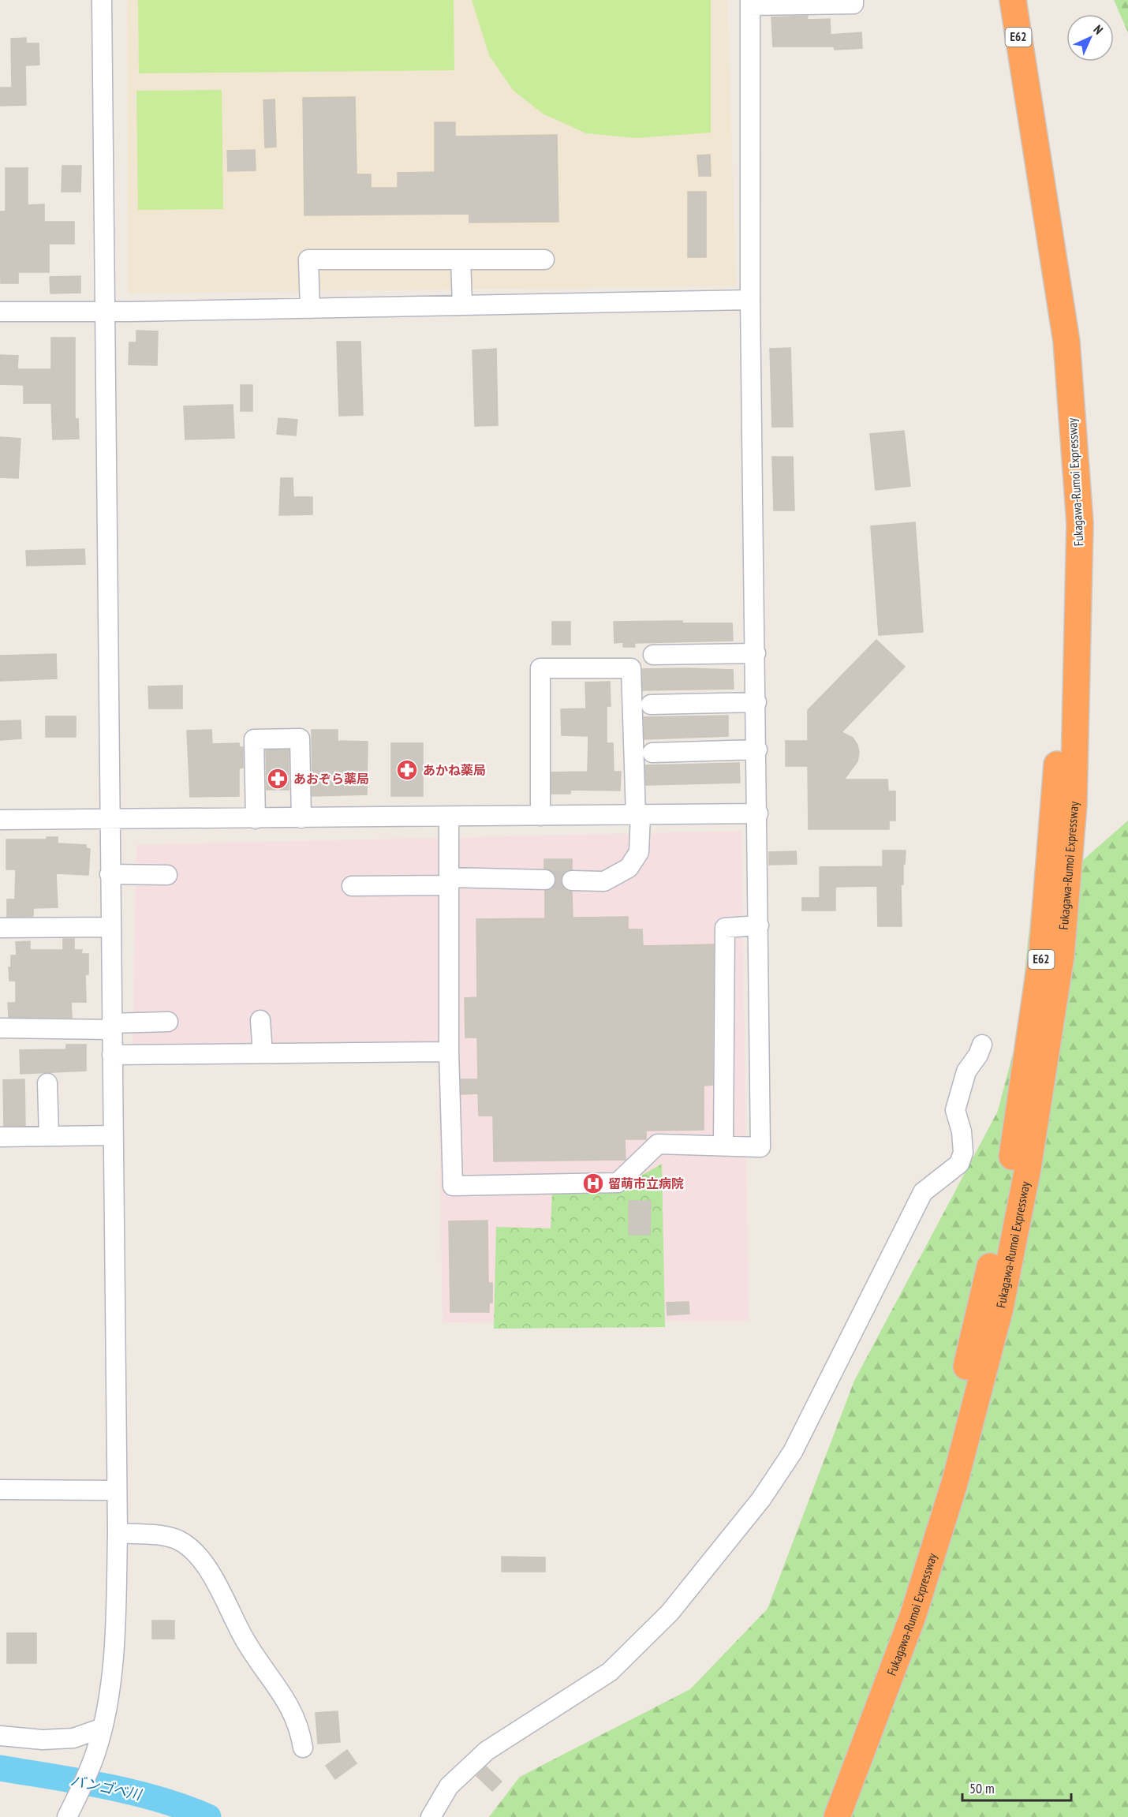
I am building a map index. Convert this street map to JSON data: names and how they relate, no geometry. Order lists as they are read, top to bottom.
{
  "streets": {
    "highway": ["E62", "Fukagawa-Rumoi Expressway"]
  },
  "water": ["バンゴベ川"],
  "places": {
    "pharmacy": ["あかね薬局", "あおぞら薬局"],
    "hospital": ["留萌市立病院"]
  },
  "scale_bar": "50 m",
  "north": "top right"
}
